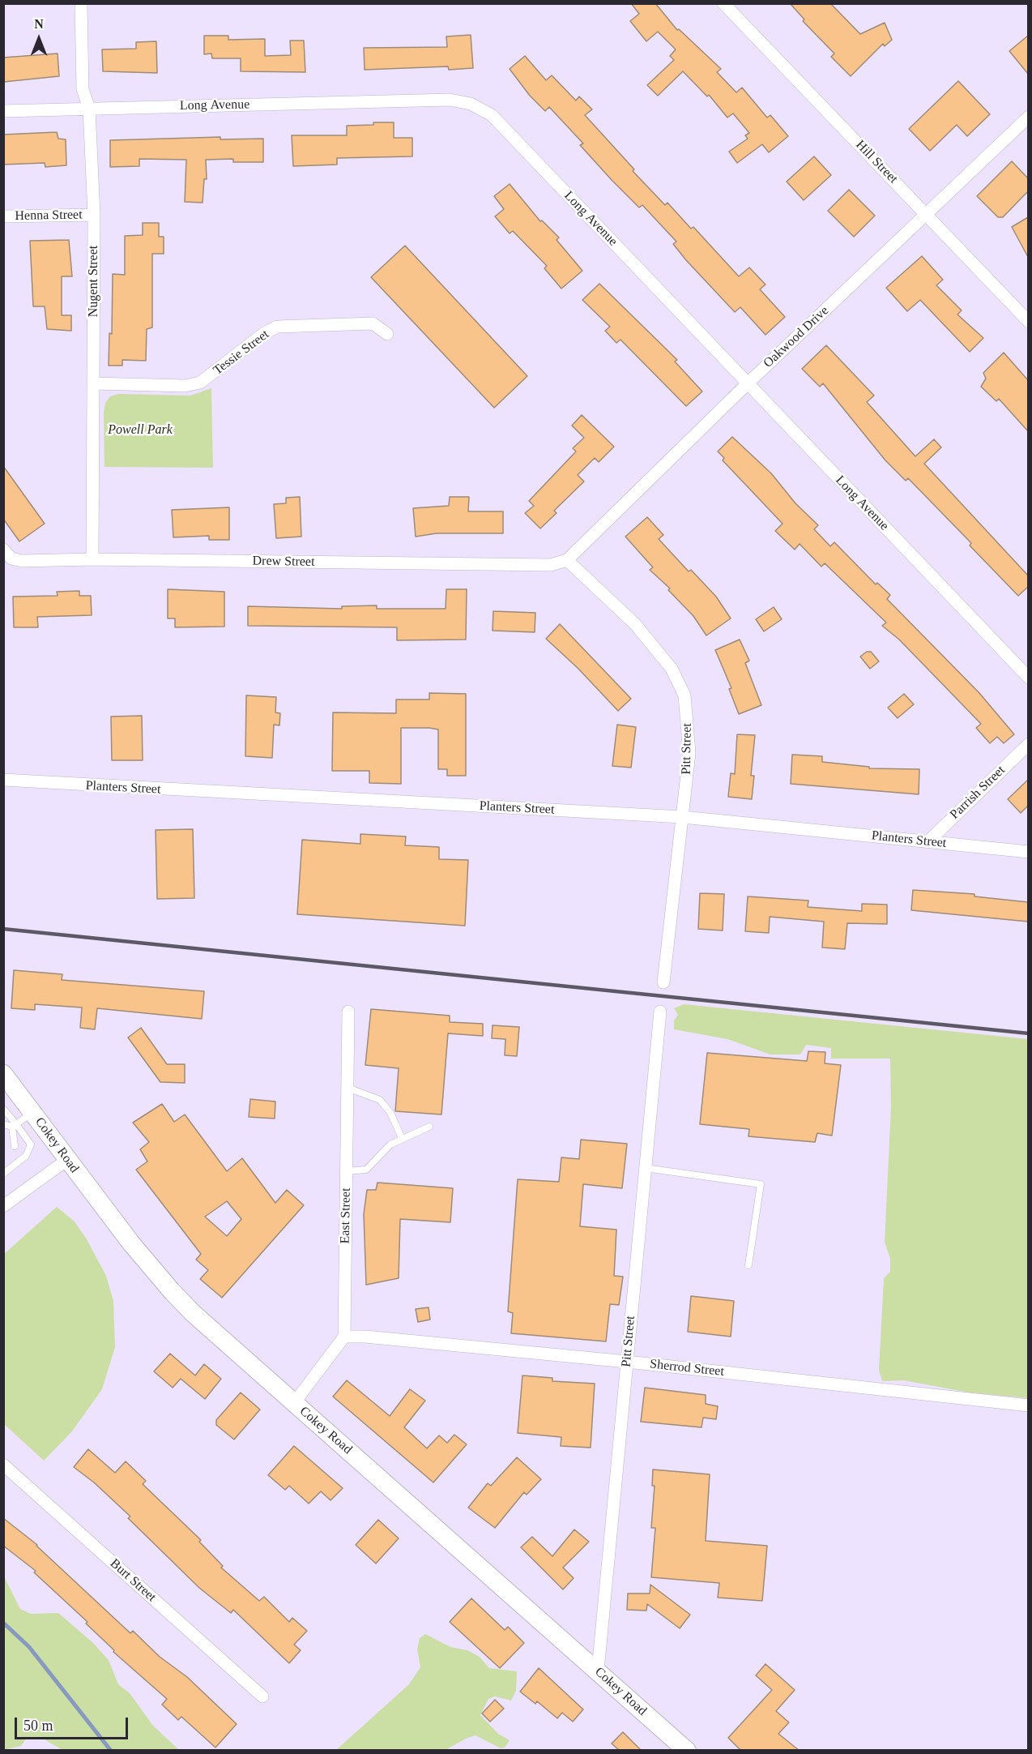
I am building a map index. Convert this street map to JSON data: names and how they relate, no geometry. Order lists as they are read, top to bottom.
{
  "streets": {
    "street": [
      "Long Avenue",
      "Hill Street",
      "Henna Street",
      "Nugent Street",
      "Oakwood Drive",
      "Tessie Street",
      "Drew Street",
      "Pitt Street",
      "Planters Street",
      "Parrish Street",
      "Cokey Road",
      "East Street",
      "Sherrod Street",
      "Burt Street"
    ]
  },
  "crossings": [
    ["Long Avenue", "Nugent Street"],
    ["Long Avenue", "Oakwood Drive"],
    ["Hill Street", "Oakwood Drive"],
    ["Henna Street", "Nugent Street"],
    ["Nugent Street", "Tessie Street"],
    ["Nugent Street", "Drew Street"],
    ["Oakwood Drive", "Drew Street"],
    ["Oakwood Drive", "Pitt Street"],
    ["Drew Street", "Pitt Street"],
    ["Pitt Street", "Planters Street"],
    ["Pitt Street", "Cokey Road"],
    ["Pitt Street", "Sherrod Street"],
    ["Planters Street", "Parrish Street"],
    ["East Street", "Sherrod Street"]
  ],
  "parks": ["Powell Park"],
  "scale_bar": "50 m",
  "north": "top"
}
